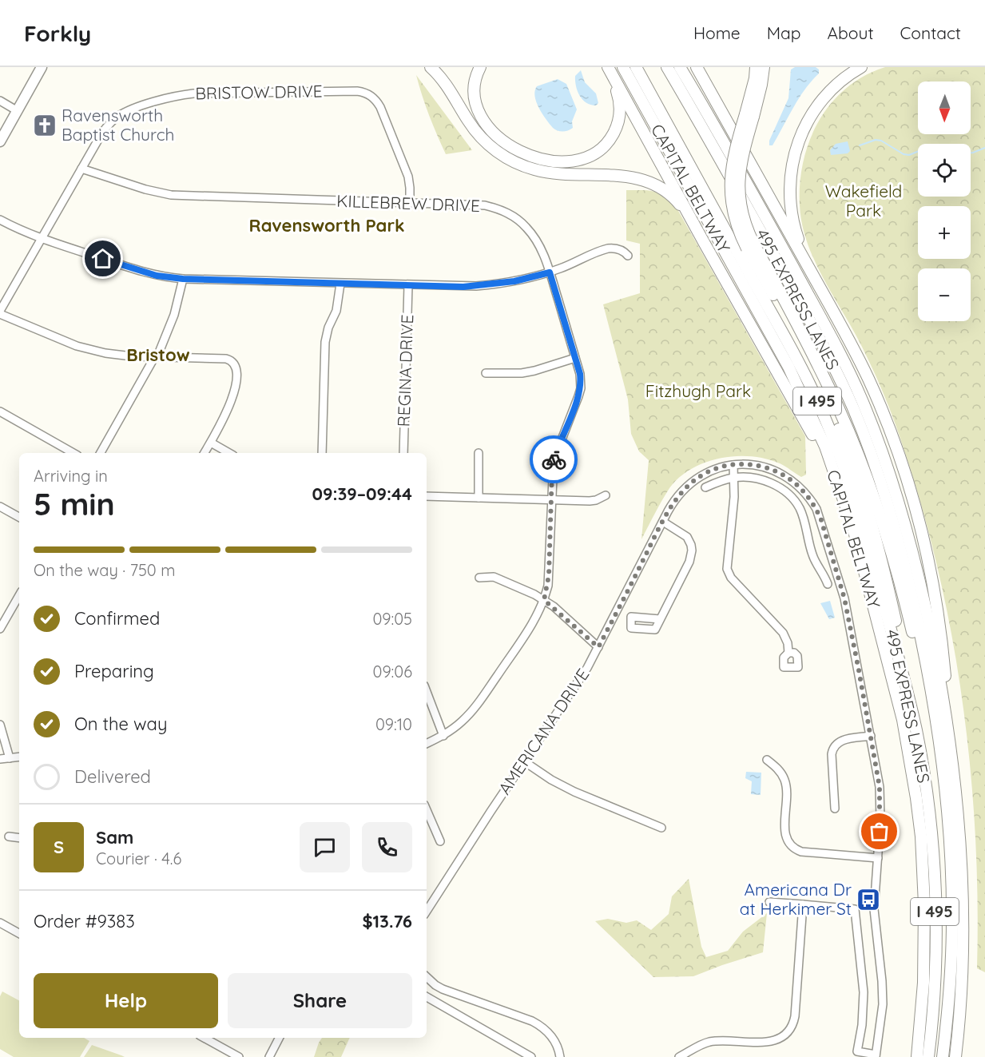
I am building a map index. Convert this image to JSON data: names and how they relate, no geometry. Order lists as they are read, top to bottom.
{
  "streets": {
    "highway": ["CAPITAL BELTWAY", "495 EXPRESS LANES", "I 495"],
    "street": [
      "BRISTOW DRIVE",
      "KILLEBREW DRIVE",
      "REGINA DRIVE",
      "AMERICANA DRIVE"
    ]
  },
  "crossings": [
    ["BRISTOW DRIVE", "KILLEBREW DRIVE"]
  ],
  "districts": ["Ravensworth Park", "Bristow"],
  "parks": ["Wakefield Park", "Fitzhugh Park"],
  "places": {
    "church": ["Ravensworth Baptist Church"],
    "bus stop": ["Americana Dr at Herkimer St"]
  },
  "north": "bottom",
  "page": {
    "header": "Forkly",
    "nav": [
      "Home",
      "Map",
      "About",
      "Contact"
    ],
    "map_buttons": ["+", "−"],
    "heading": ["5 min", "Arriving in", "09:39–09:44"],
    "panel": [
      "Sam",
      "Courier · 4.6",
      "Order #9383",
      "$13.76"
    ],
    "bar": "On the way · 750 m",
    "list": [
      ["Confirmed", "09:05"],
      ["Preparing", "09:06"],
      ["On the way", "09:10"],
      "Delivered"
    ],
    "round": "S",
    "buttons": ["Help", "Share"]
  }
}
